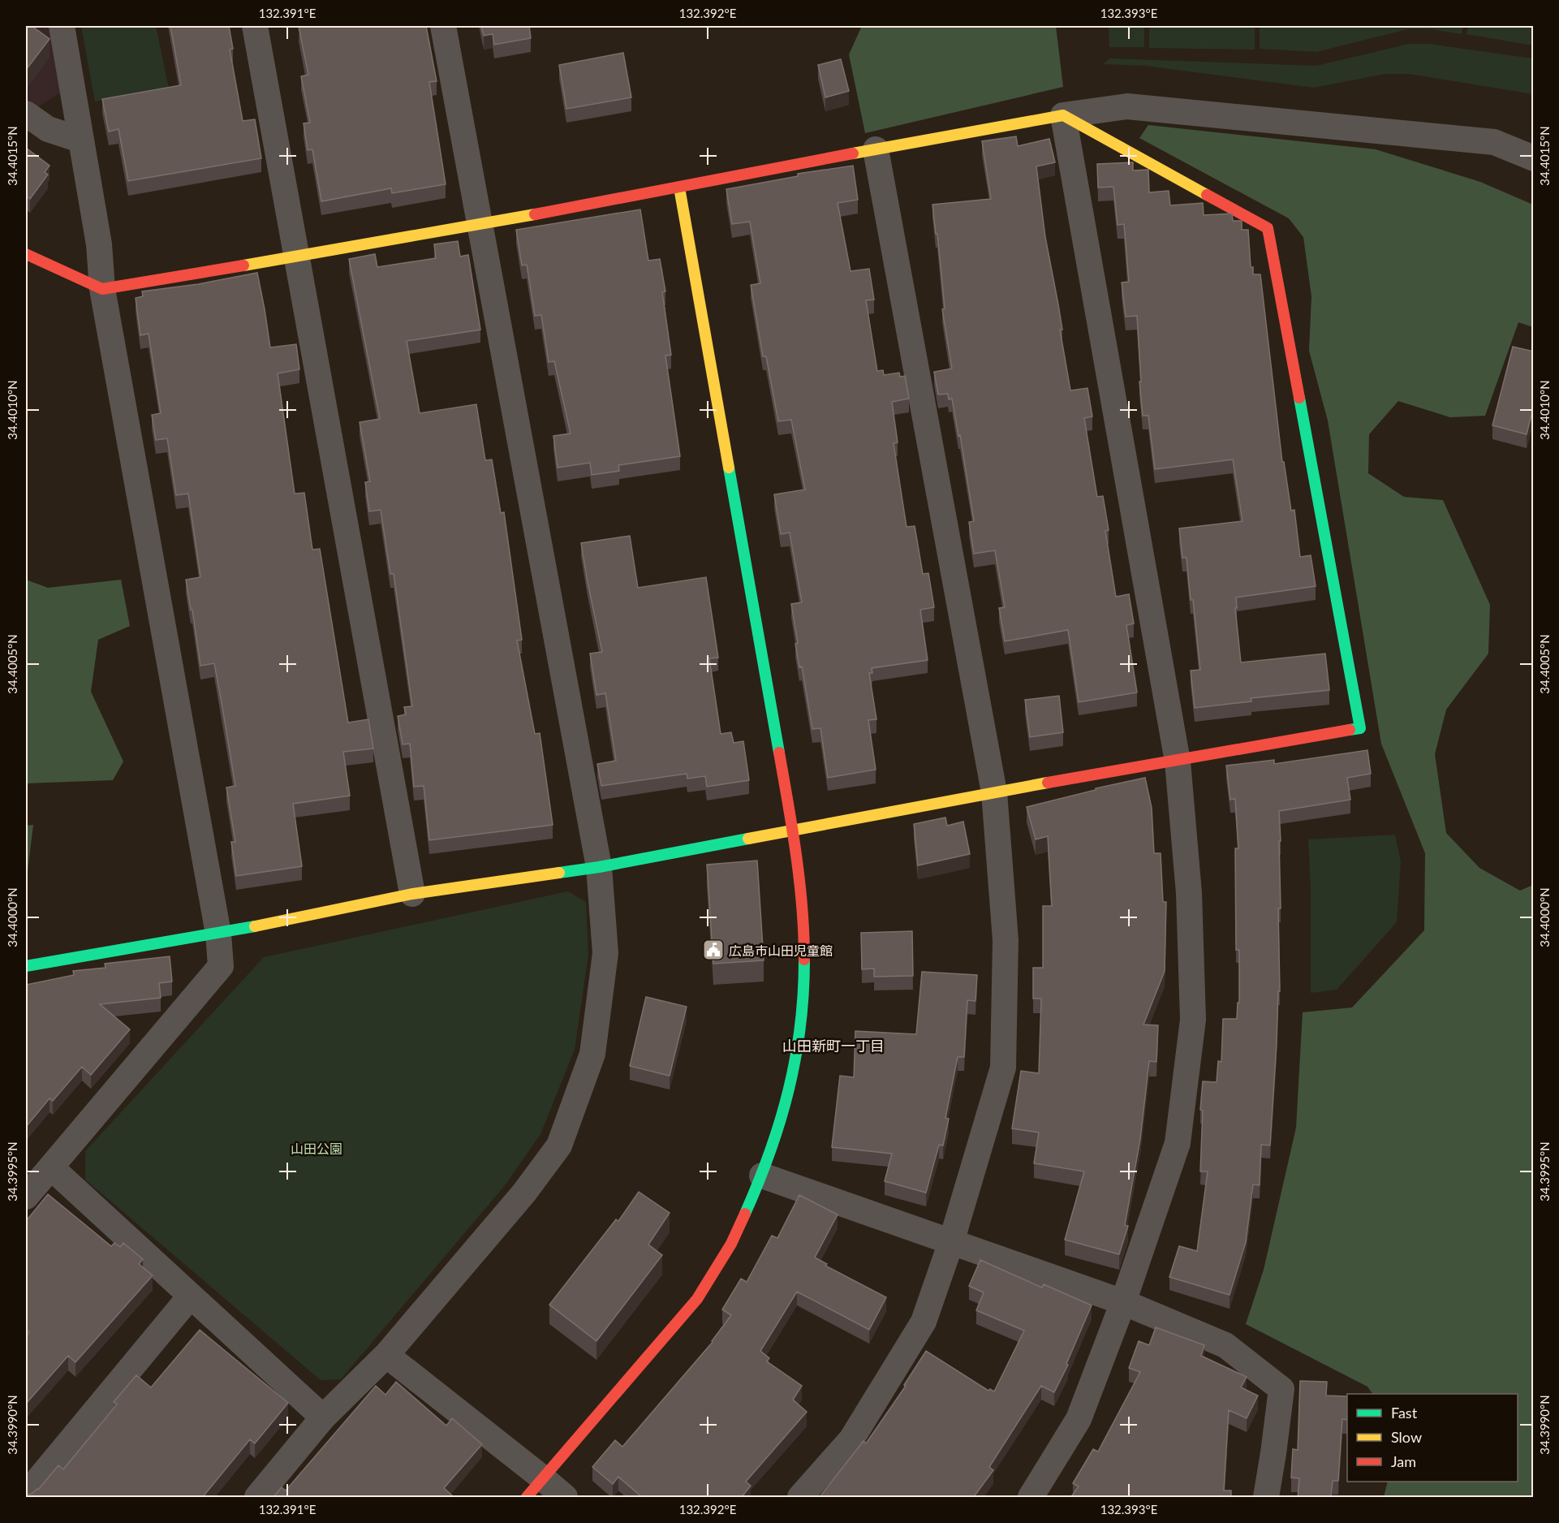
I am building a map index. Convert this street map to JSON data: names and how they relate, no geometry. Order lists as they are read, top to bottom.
{
  "districts": ["山田新町一丁目"],
  "parks": ["山田公園"],
  "places": {
    "public building": ["広島市山田児童館"]
  },
  "legend": ["Fast", "Slow", "Jam"],
  "coordinates": [
    "132.391°E",
    "132.392°E",
    "132.393°E",
    "34.4015°N",
    "34.4010°N",
    "34.4005°N",
    "34.4000°N",
    "34.3995°N",
    "34.3990°N"
  ]
}
